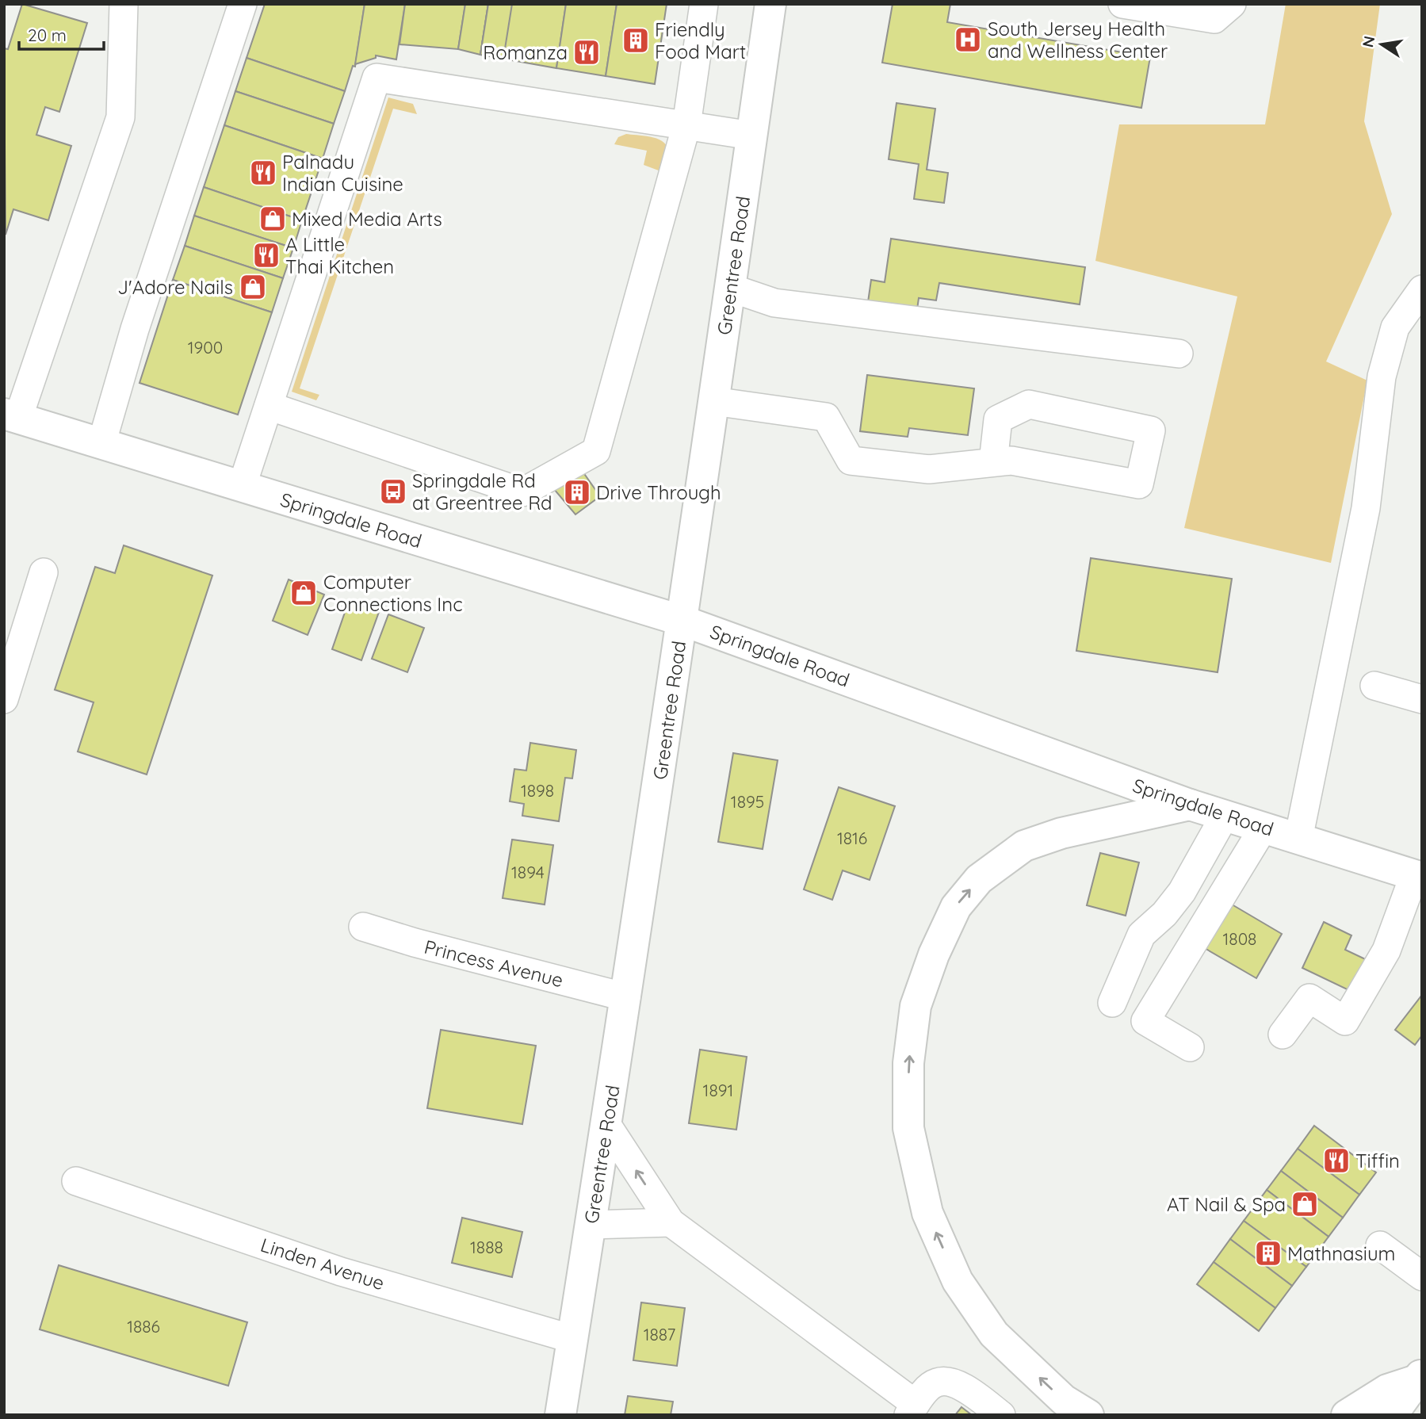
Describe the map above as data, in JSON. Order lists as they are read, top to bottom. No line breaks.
{"streets":{"main road":["Greentree Road","Springdale Road"],"street":["Princess Avenue","Linden Avenue"]},"crossings":[["Greentree Road","Springdale Road"],["Greentree Road","Princess Avenue"],["Greentree Road","Linden Avenue"]],"places":{"hospital":["South Jersey Health and Wellness Center"],"building":["Friendly Food Mart","Drive Through","Mathnasium"],"restaurant":["Romanza","Palnadu Indian Cuisine","A Little Thai Kitchen","Tiffin"],"shop":["Mixed Media Arts","J'Adore Nails","Computer Connections Inc","AT Nail & Spa"],"bus stop":["Springdale Rd at Greentree Rd"]},"house_numbers":["1900","1898","1895","1816","1894","1808","1891","1888","1886","1887"],"scale_bar":"20 m","north":"left"}
